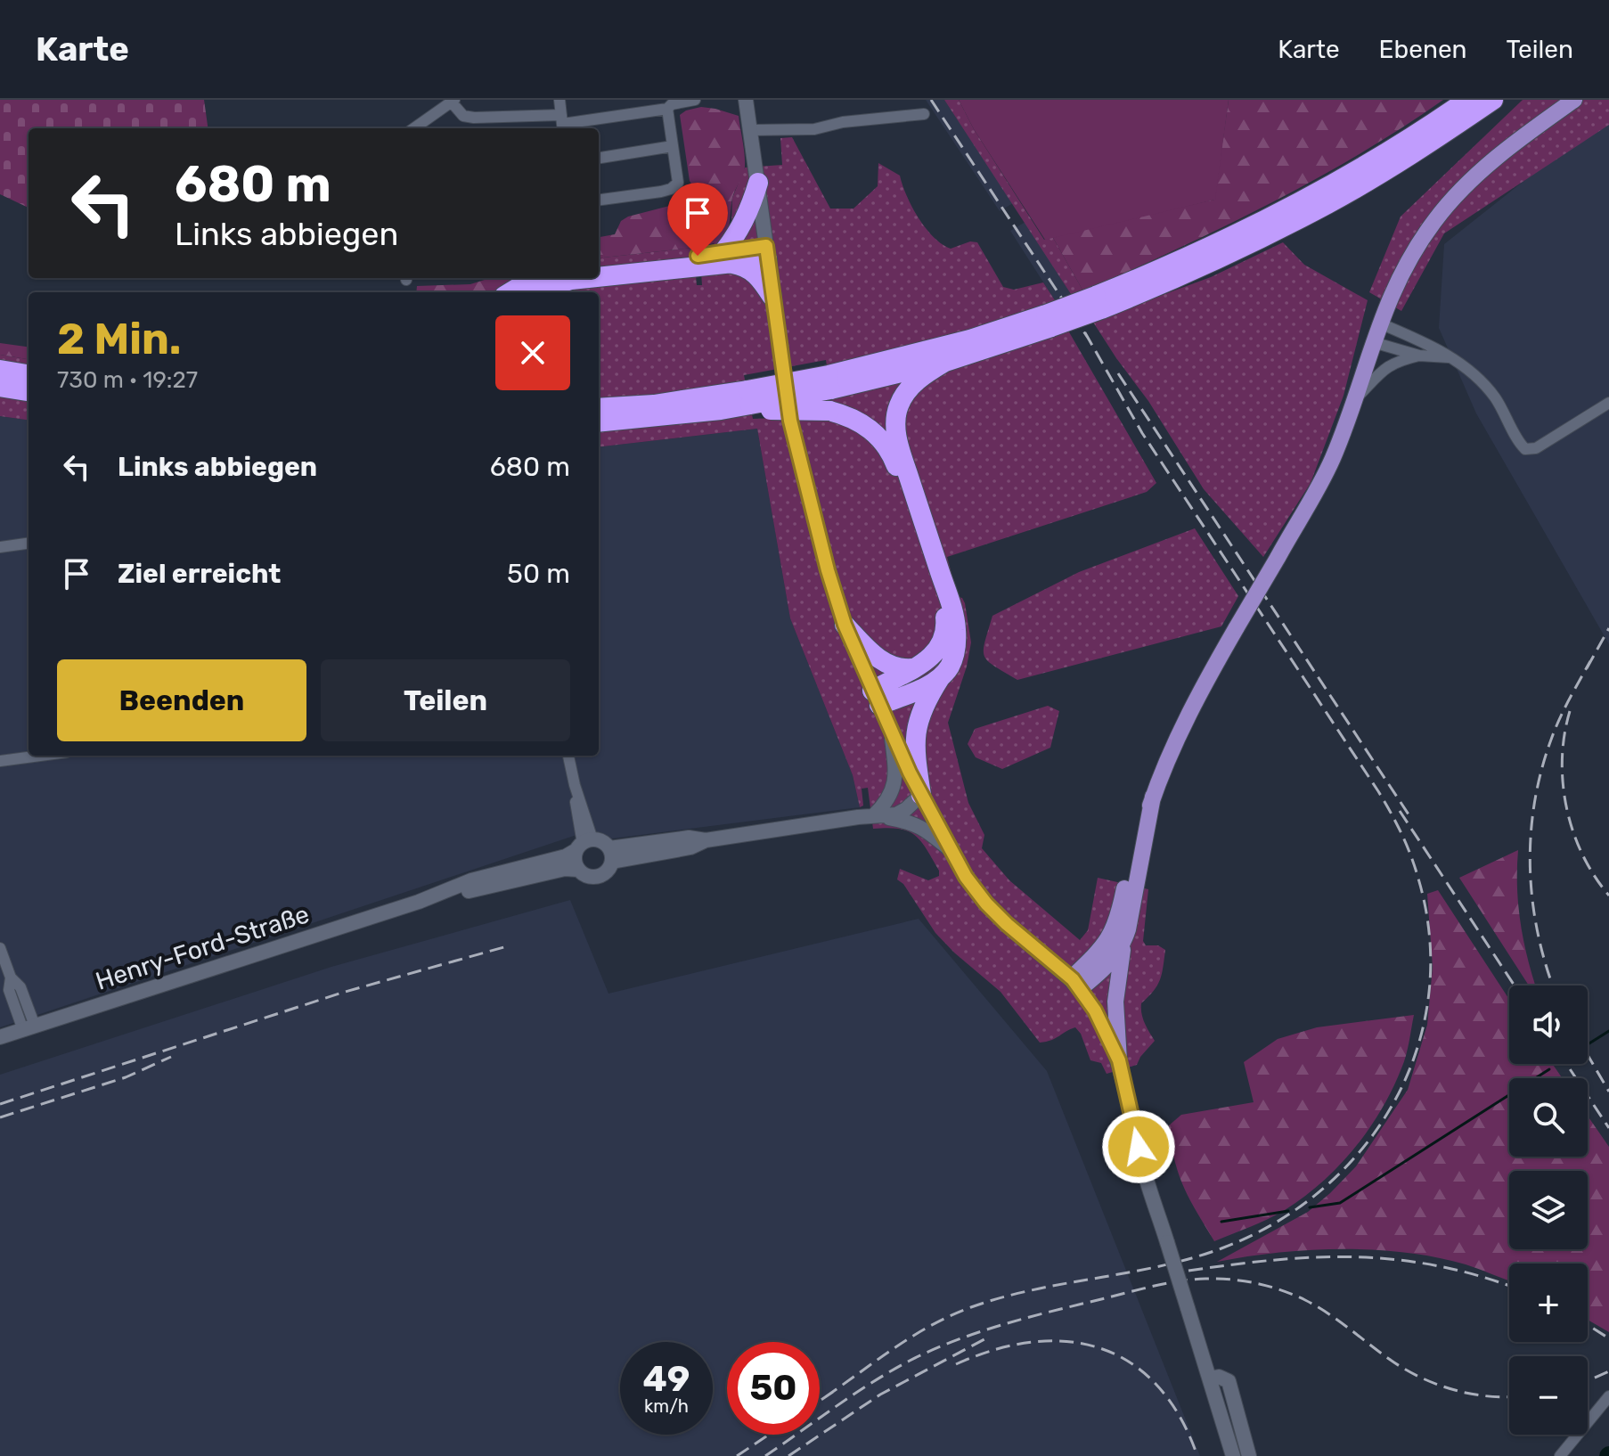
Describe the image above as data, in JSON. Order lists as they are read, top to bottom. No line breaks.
{"streets":{"street":["Henry-Ford-Straße"]},"page":{"header":"Karte","nav":["Karte","Ebenen","Teilen"],"turn":["680 m","Links abbiegen"],"heading":["2 Min.","730 m · 19:27"],"list":[{"name":"Links abbiegen","value":"680 m"},{"name":"Ziel erreicht","value":"50 m"}],"buttons":["Beenden","Teilen"],"map_buttons":["+","−"],"speed":"49 km/h","limit":"50"}}
